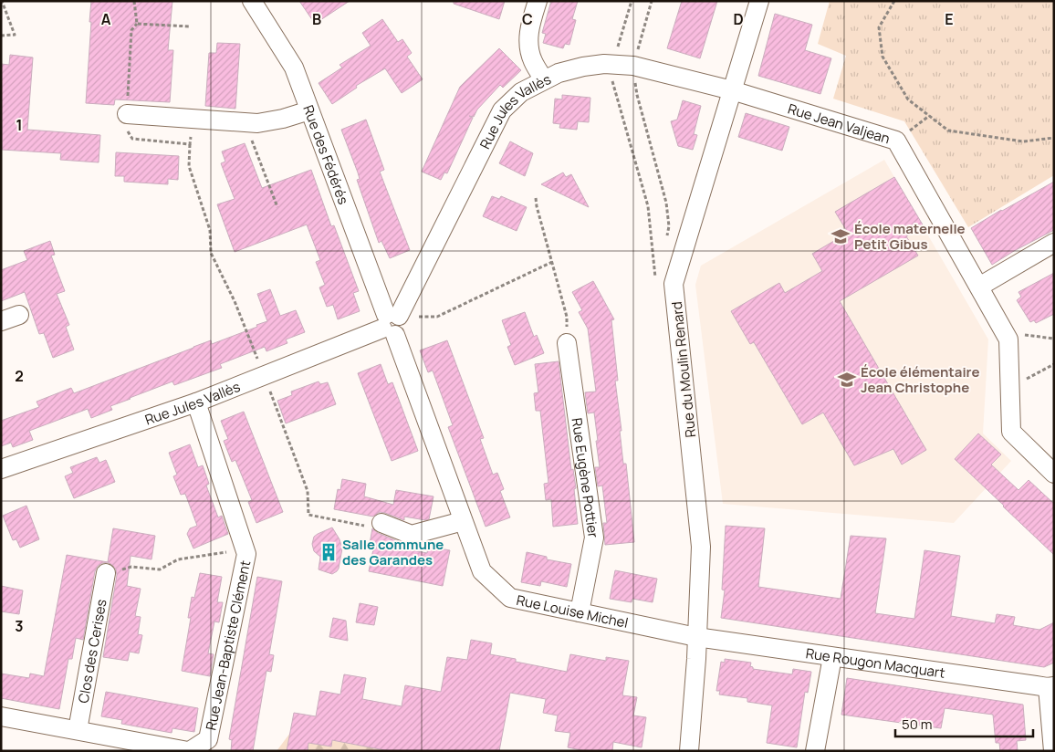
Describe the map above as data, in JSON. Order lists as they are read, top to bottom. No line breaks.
{"streets":{"street":["Rue Jules Vallès","Rue Jean Valjean","Rue des Fédérés","Rue du Moulin Renard","Rue Eugène Pottier","Rue Louise Michel","Rue Jean-Baptiste Clément","Clos des Cerises","Rue Rougon Macquart"]},"crossings":[["Rue Jules Vallès","Rue Jean Valjean"],["Rue Jules Vallès","Rue des Fédérés"],["Rue Jules Vallès","Rue du Moulin Renard"],["Rue Jules Vallès","Rue Louise Michel"],["Rue Jules Vallès","Rue Jean-Baptiste Clément"],["Rue Jean Valjean","Rue du Moulin Renard"],["Rue des Fédérés","Rue Louise Michel"],["Rue du Moulin Renard","Rue Louise Michel"],["Rue du Moulin Renard","Rue Rougon Macquart"],["Rue Eugène Pottier","Rue Louise Michel"],["Rue Louise Michel","Rue Rougon Macquart"],["Rue Jean-Baptiste Clément","Clos des Cerises"]],"places":{"school or university":["École maternelle Petit Gibus","École élémentaire Jean Christophe"],"building":["Salle commune des Garandes"]},"scale_bar":"50 m","grid":{"columns":["A","B","C","D","E"],"rows":["1","2","3"]}}
